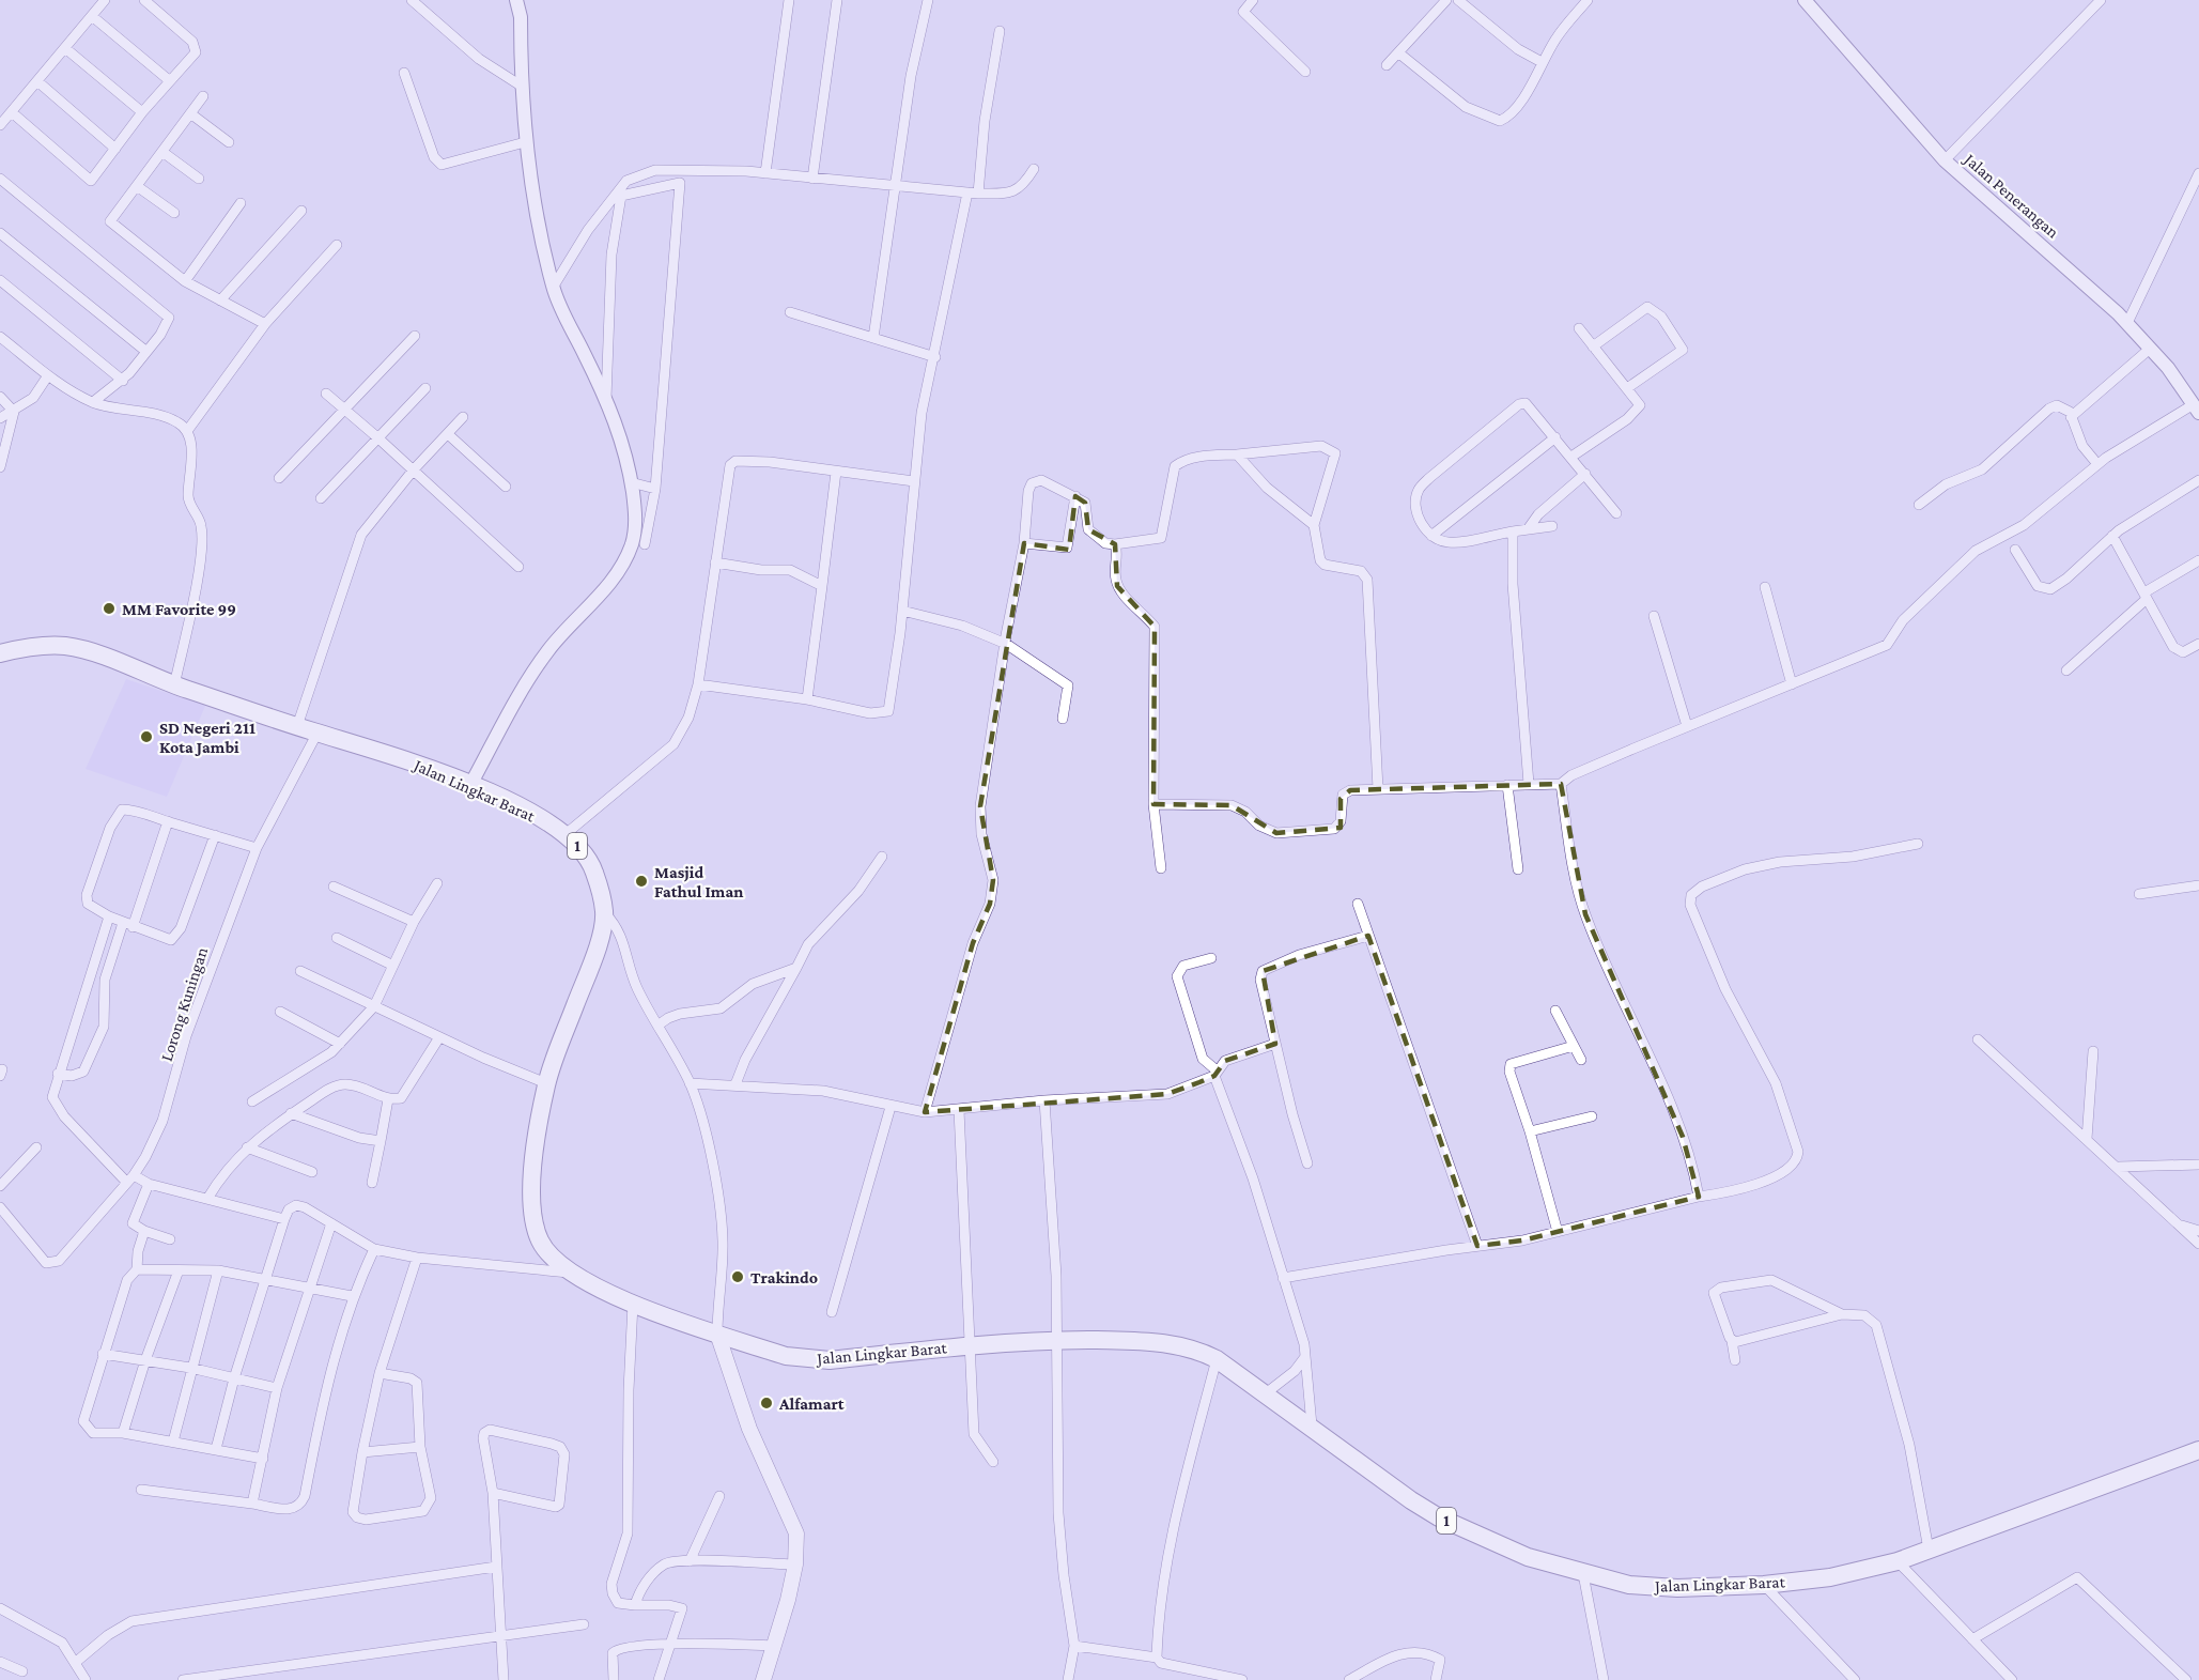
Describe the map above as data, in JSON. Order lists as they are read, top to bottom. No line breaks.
{"streets":{"highway":["Jalan Lingkar Barat","1"],"street":["Jalan Penerangan","Lorong Kuningan"]},"crossings":[["Jalan Lingkar Barat","Lorong Kuningan"]],"places":["MM Favorite 99","SD Negeri 211 Kota Jambi","Masjid Fathul Iman","Trakindo","Alfamart"]}
